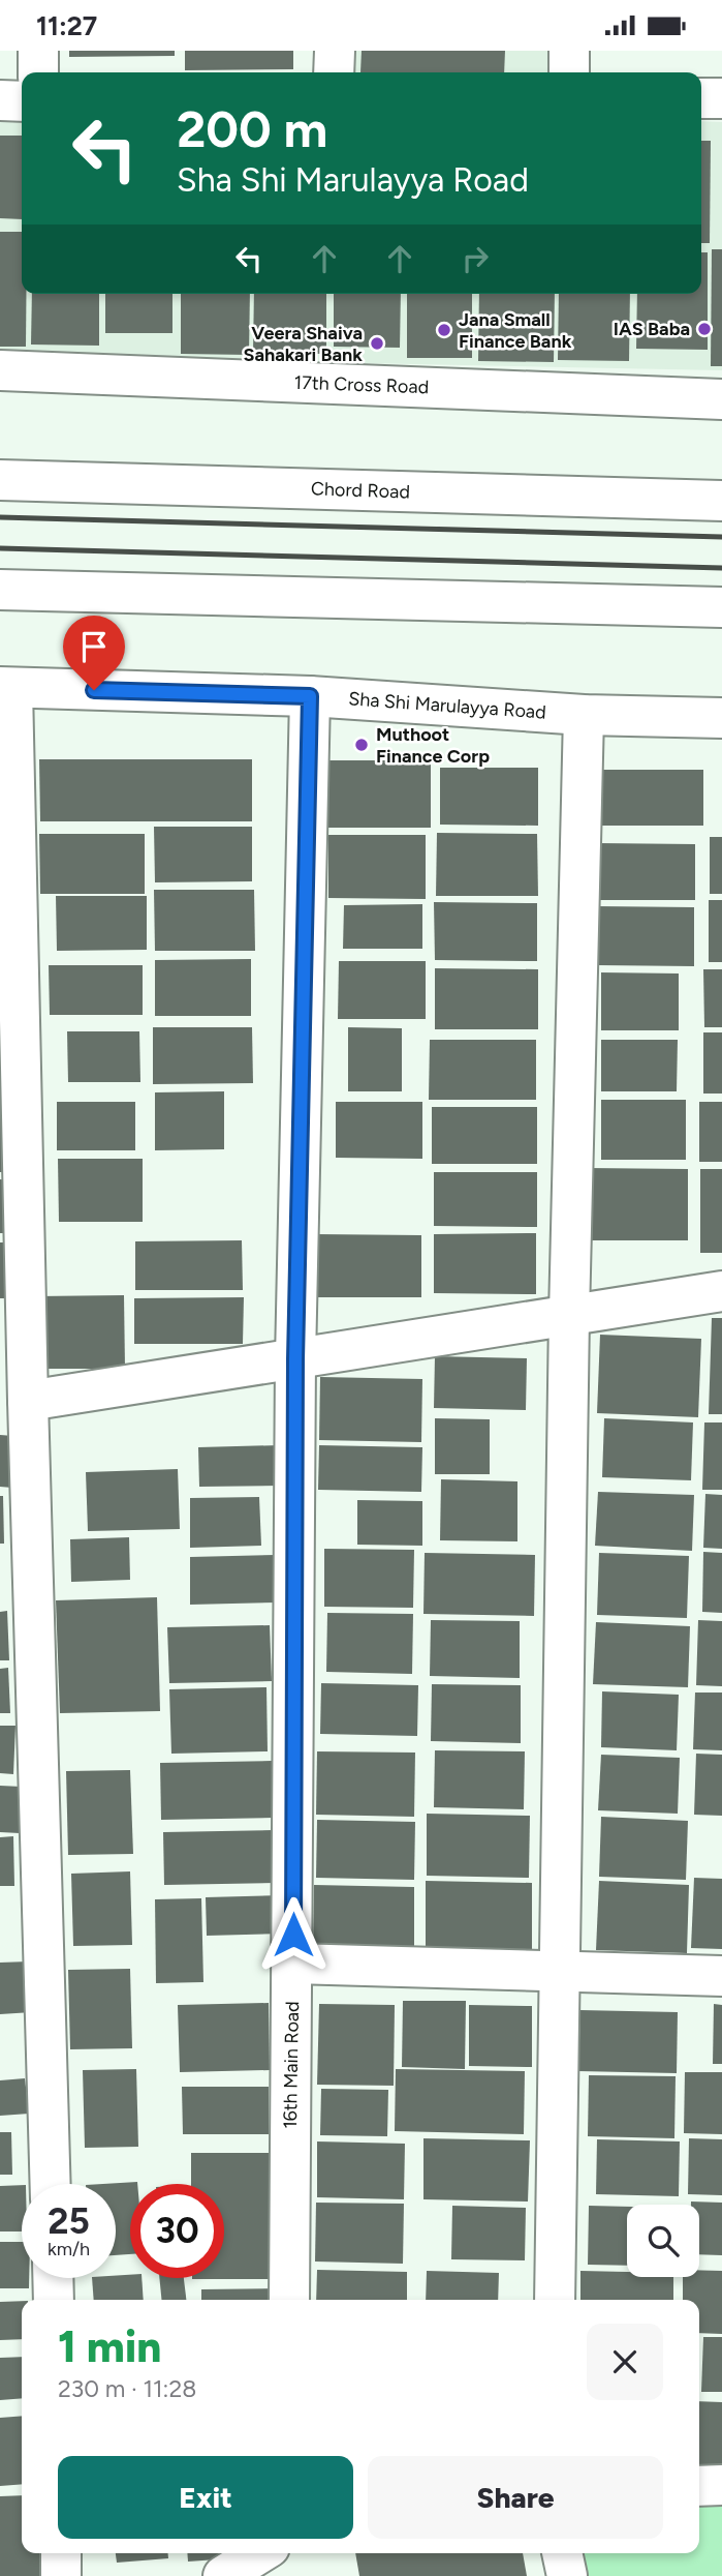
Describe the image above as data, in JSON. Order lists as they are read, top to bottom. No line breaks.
{"streets":{"street":["17th Cross Road","Chord Road","Sha Shi Marulayya Road","16th Main Road"]},"crossings":[["Sha Shi Marulayya Road","16th Main Road"]],"places":["IAS Baba","Jana Small Finance Bank","Veera Shaiva Sahakari Bank","Muthoot Finance Corp"],"page":{"status":"11:27","turn":["200 m","Sha Shi Marulayya Road"],"speed":"25 km/h","limit":"30","heading":["1 min","230 m · 11:28"],"buttons":["Exit","Share"]}}
